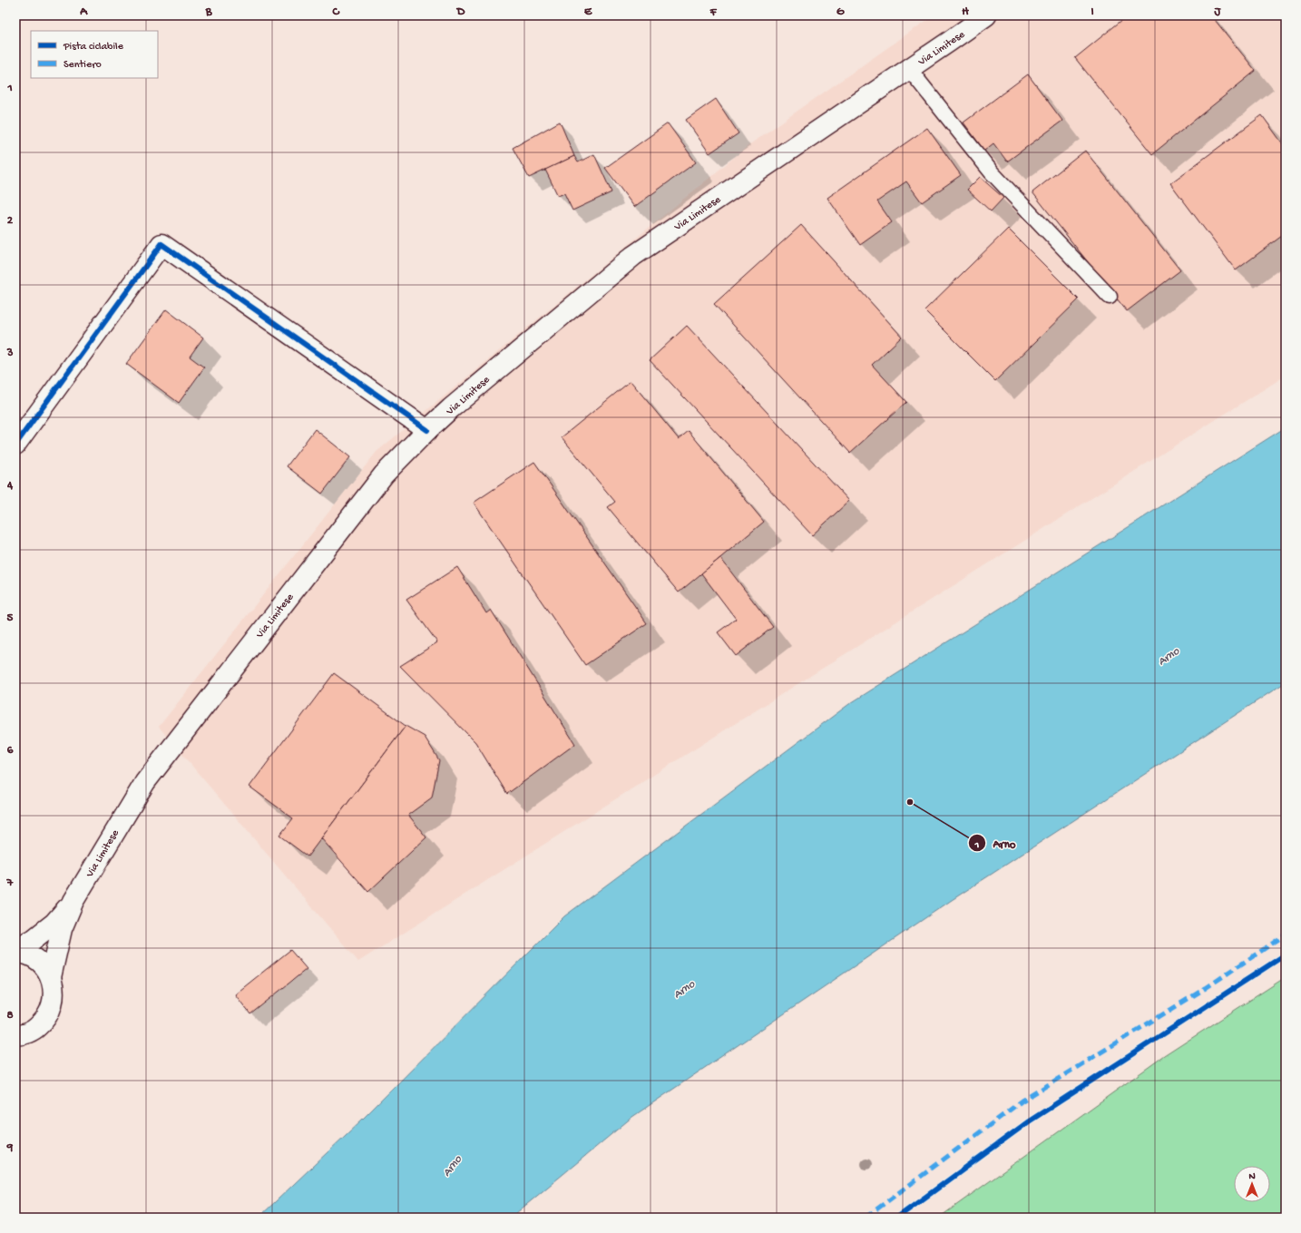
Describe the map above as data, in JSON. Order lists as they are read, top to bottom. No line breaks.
{"streets":{"main road":["Via Limitese"]},"water":["Arno"],"places":["Arno"],"legend":["Pista ciclabile","Sentiero"],"north":"top","grid":{"columns":["A","B","C","D","E","F","G","H","I","J"],"rows":["1","2","3","4","5","6","7","8","9"]}}
